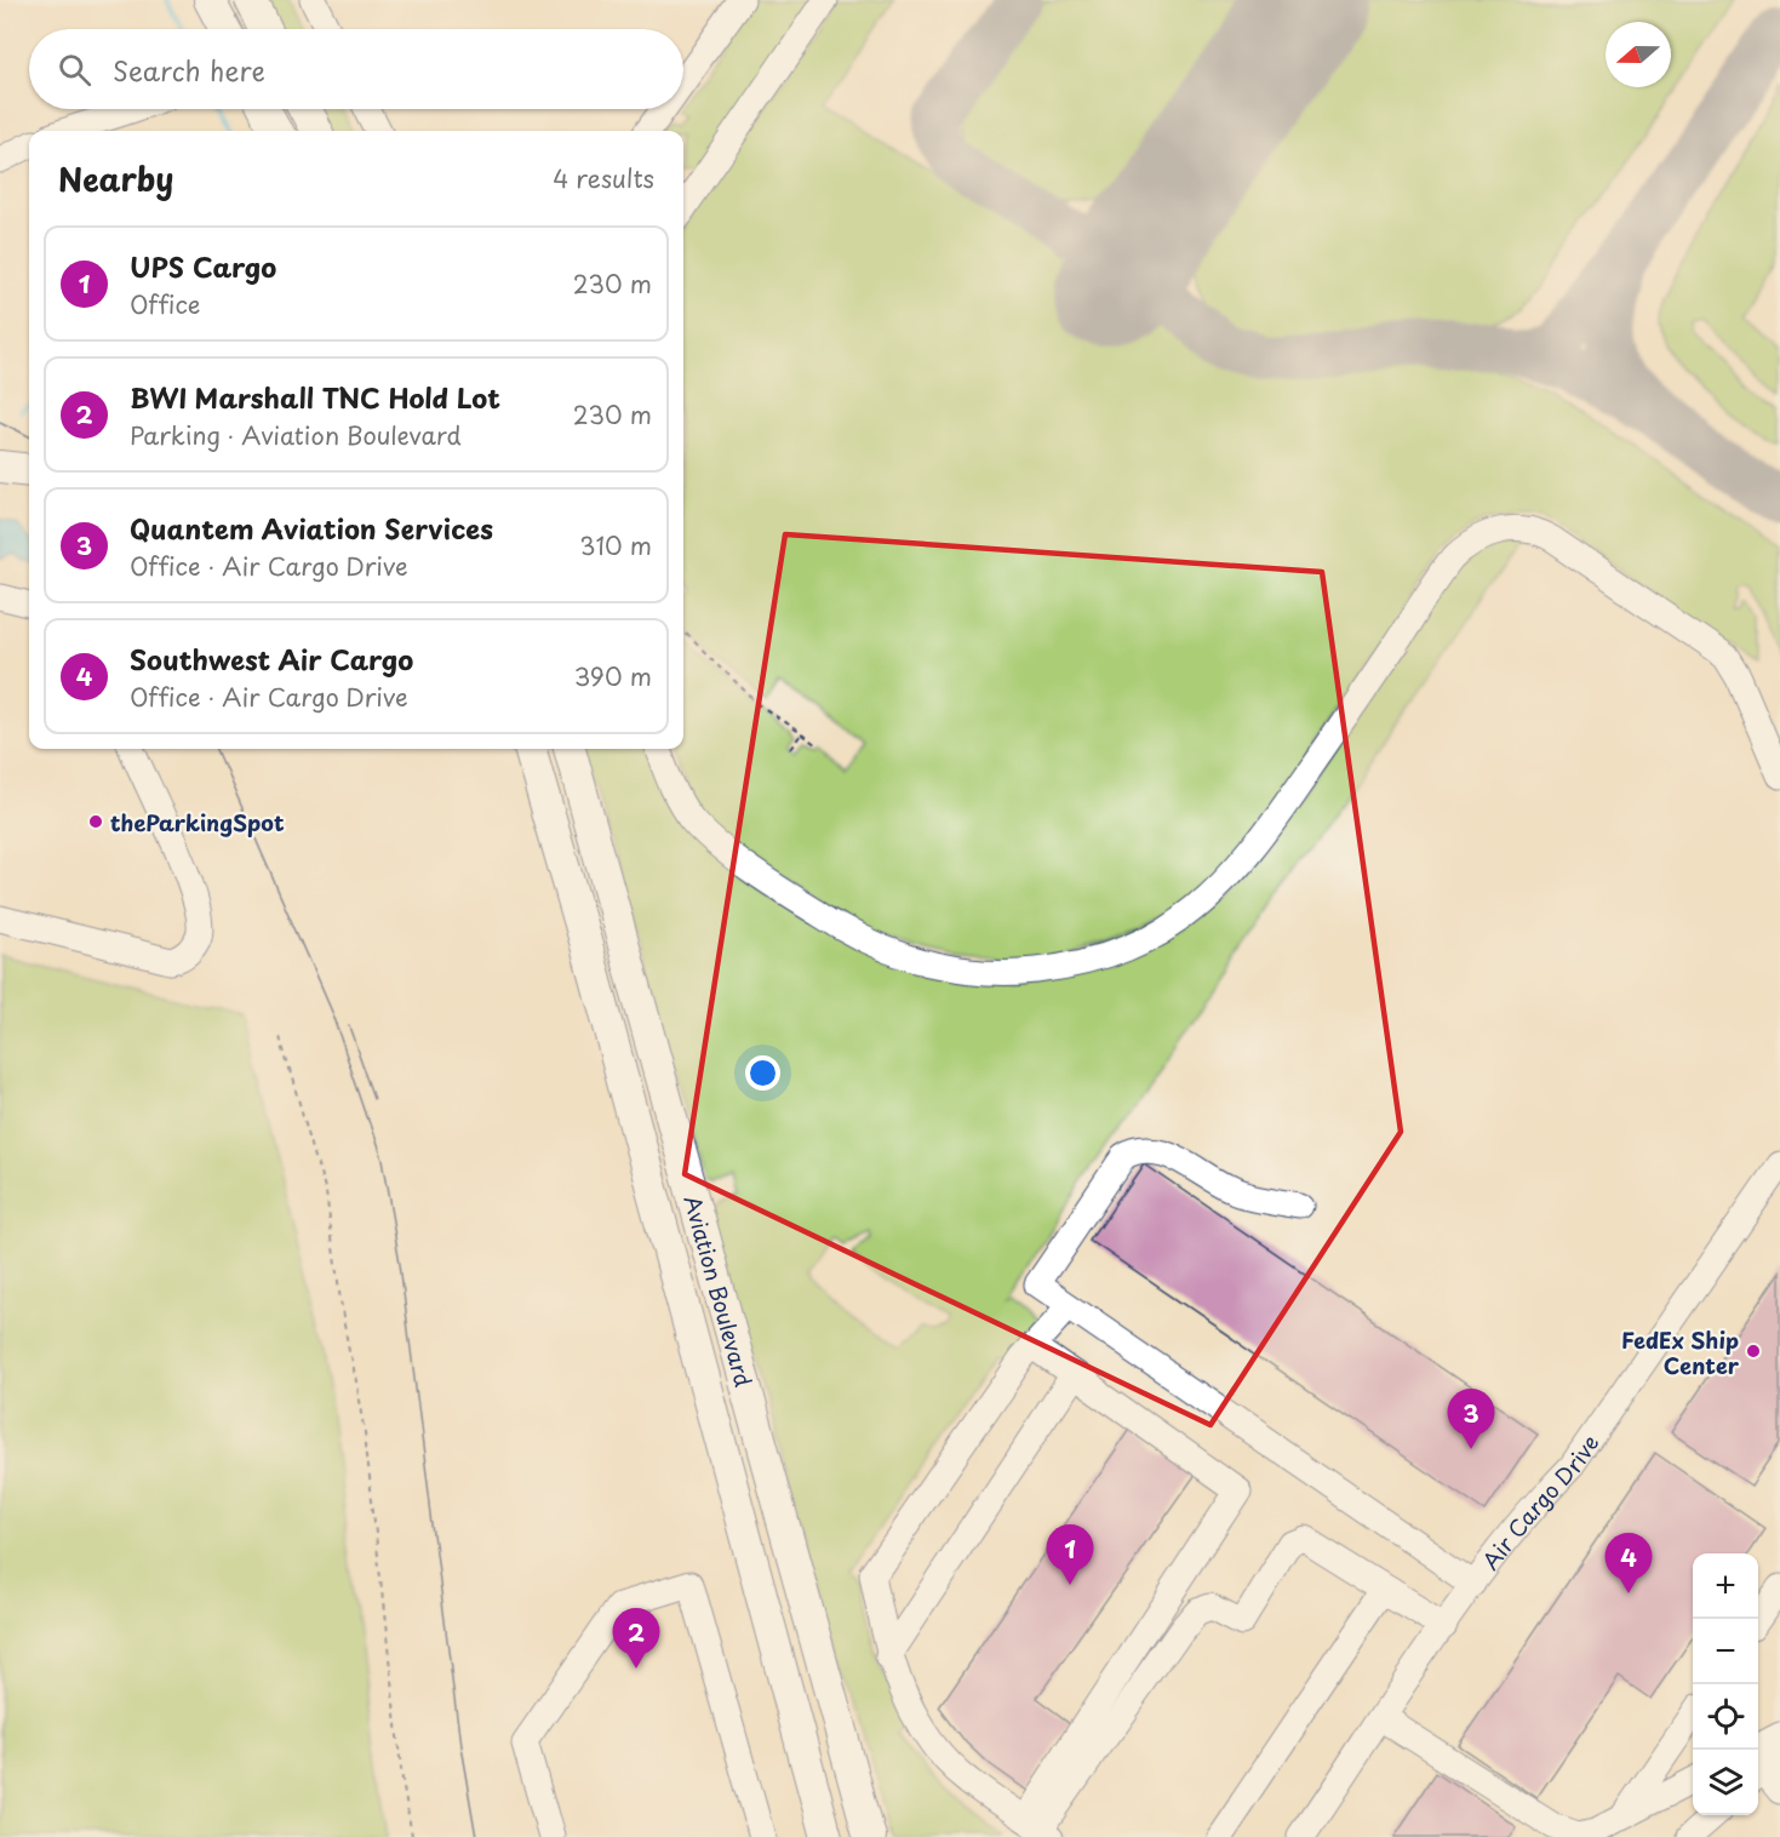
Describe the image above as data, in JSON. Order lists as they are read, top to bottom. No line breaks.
{"streets":{"main road":["Aviation Boulevard"],"street":["Air Cargo Drive"]},"places":["theParkingSpot","FedEx Ship Center"],"north":"left","page":{"search":"Search here","heading":["Nearby","4 results"],"list":[{"mark":"1","name":"UPS Cargo","note":"Office","value":"230 m"},{"mark":"2","name":"BWI Marshall TNC Hold Lot","note":"Parking · Aviation Boulevard","value":"230 m"},{"mark":"3","name":"Quantem Aviation Services","note":"Office · Air Cargo Drive","value":"310 m"},{"mark":"4","name":"Southwest Air Cargo","note":"Office · Air Cargo Drive","value":"390 m"}],"pins":["3","1","4","2"],"map_buttons":["+","−"]}}
